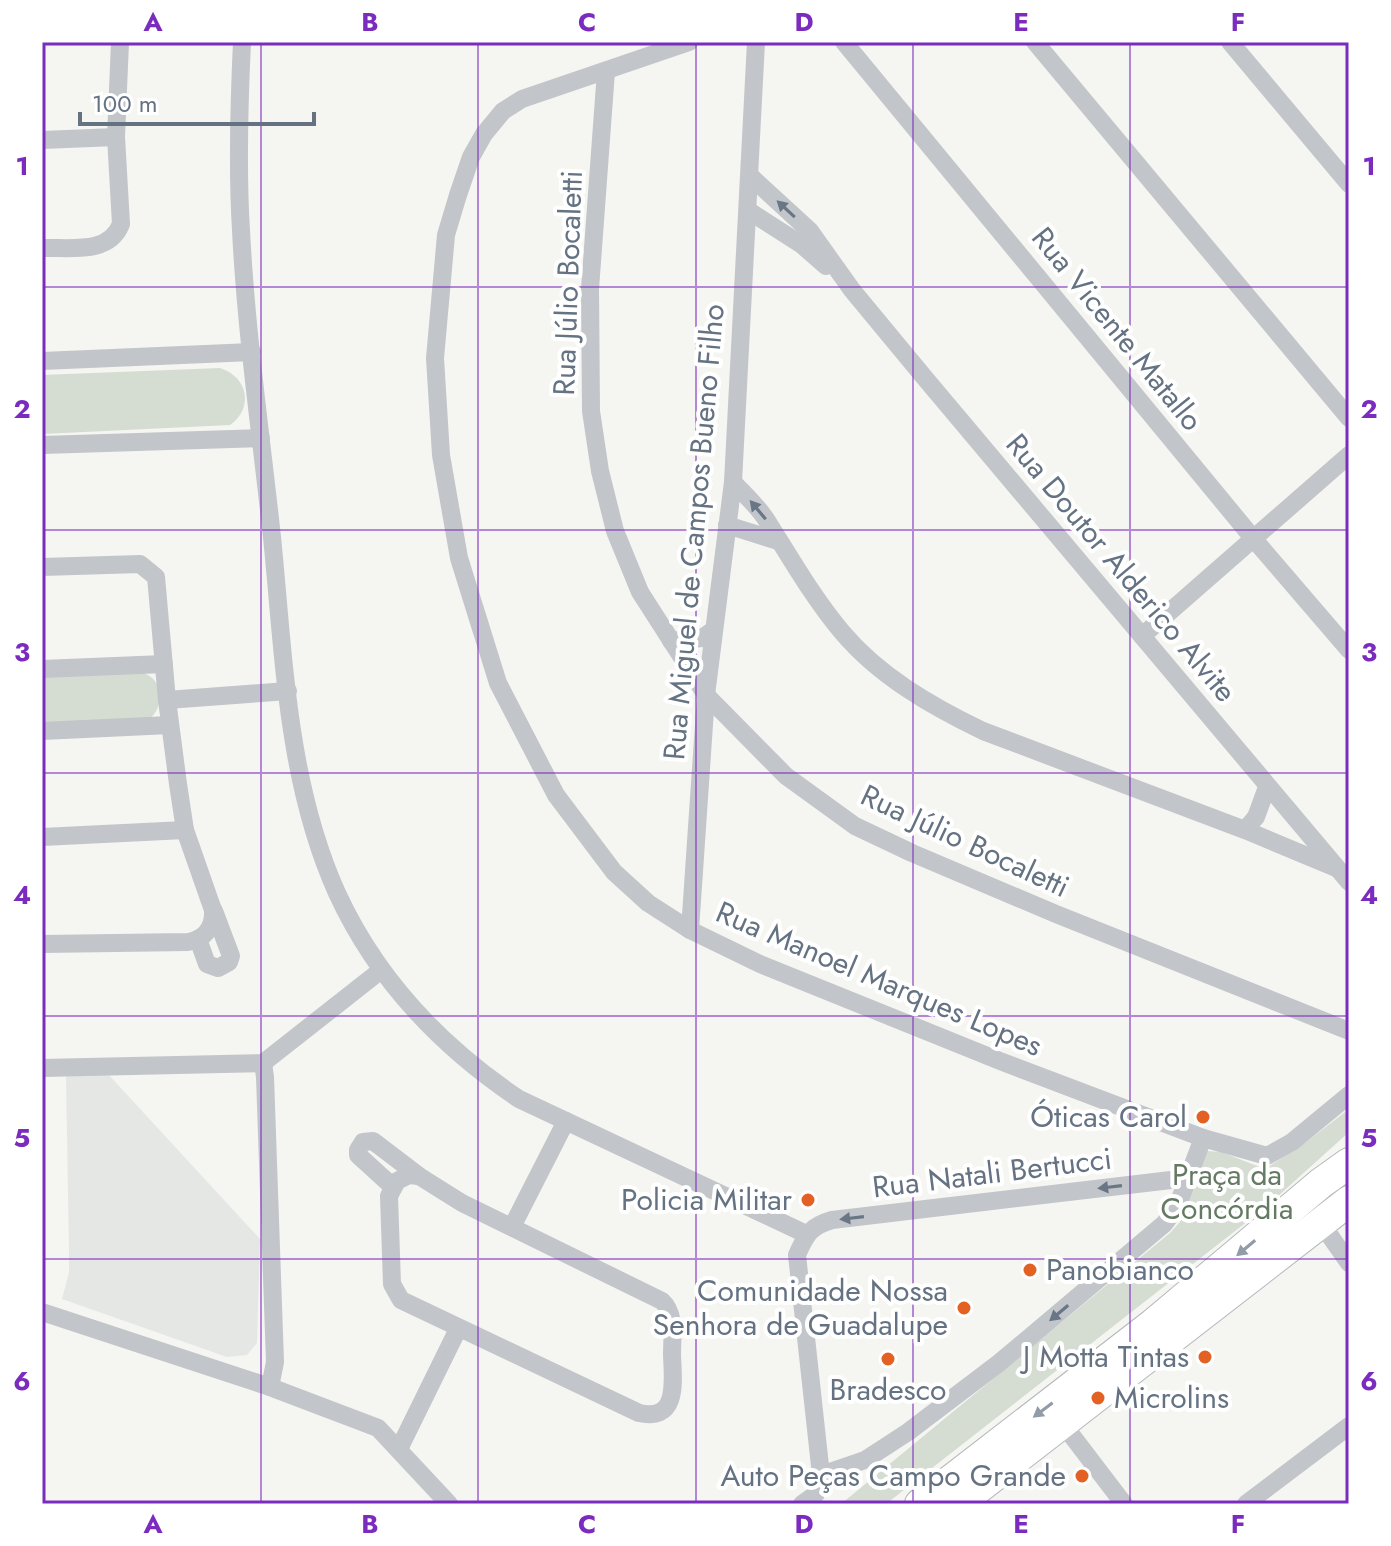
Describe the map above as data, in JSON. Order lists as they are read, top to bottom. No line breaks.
{"streets":{"street":["Rua Júlio Bocaletti","Rua Vicente Matallo","Rua Miguel de Campos Bueno Filho","Rua Doutor Alderico Alvite","Rua Manoel Marques Lopes","Rua Natali Bertucci"]},"crossings":[["Rua Júlio Bocaletti","Rua Miguel de Campos Bueno Filho"],["Rua Júlio Bocaletti","Rua Manoel Marques Lopes"],["Rua Miguel de Campos Bueno Filho","Rua Doutor Alderico Alvite"],["Rua Miguel de Campos Bueno Filho","Rua Manoel Marques Lopes"]],"one_way":["Rua Natali Bertucci"],"parks":["Praça da Concórdia"],"places":["Óticas Carol","Policia Militar","Panobianco","Comunidade Nossa Senhora de Guadalupe","J Motta Tintas","Bradesco","Microlins","Auto Peças Campo Grande"],"scale_bar":"100 m","grid":{"columns":["A","B","C","D","E","F"],"rows":["1","2","3","4","5","6"]}}
